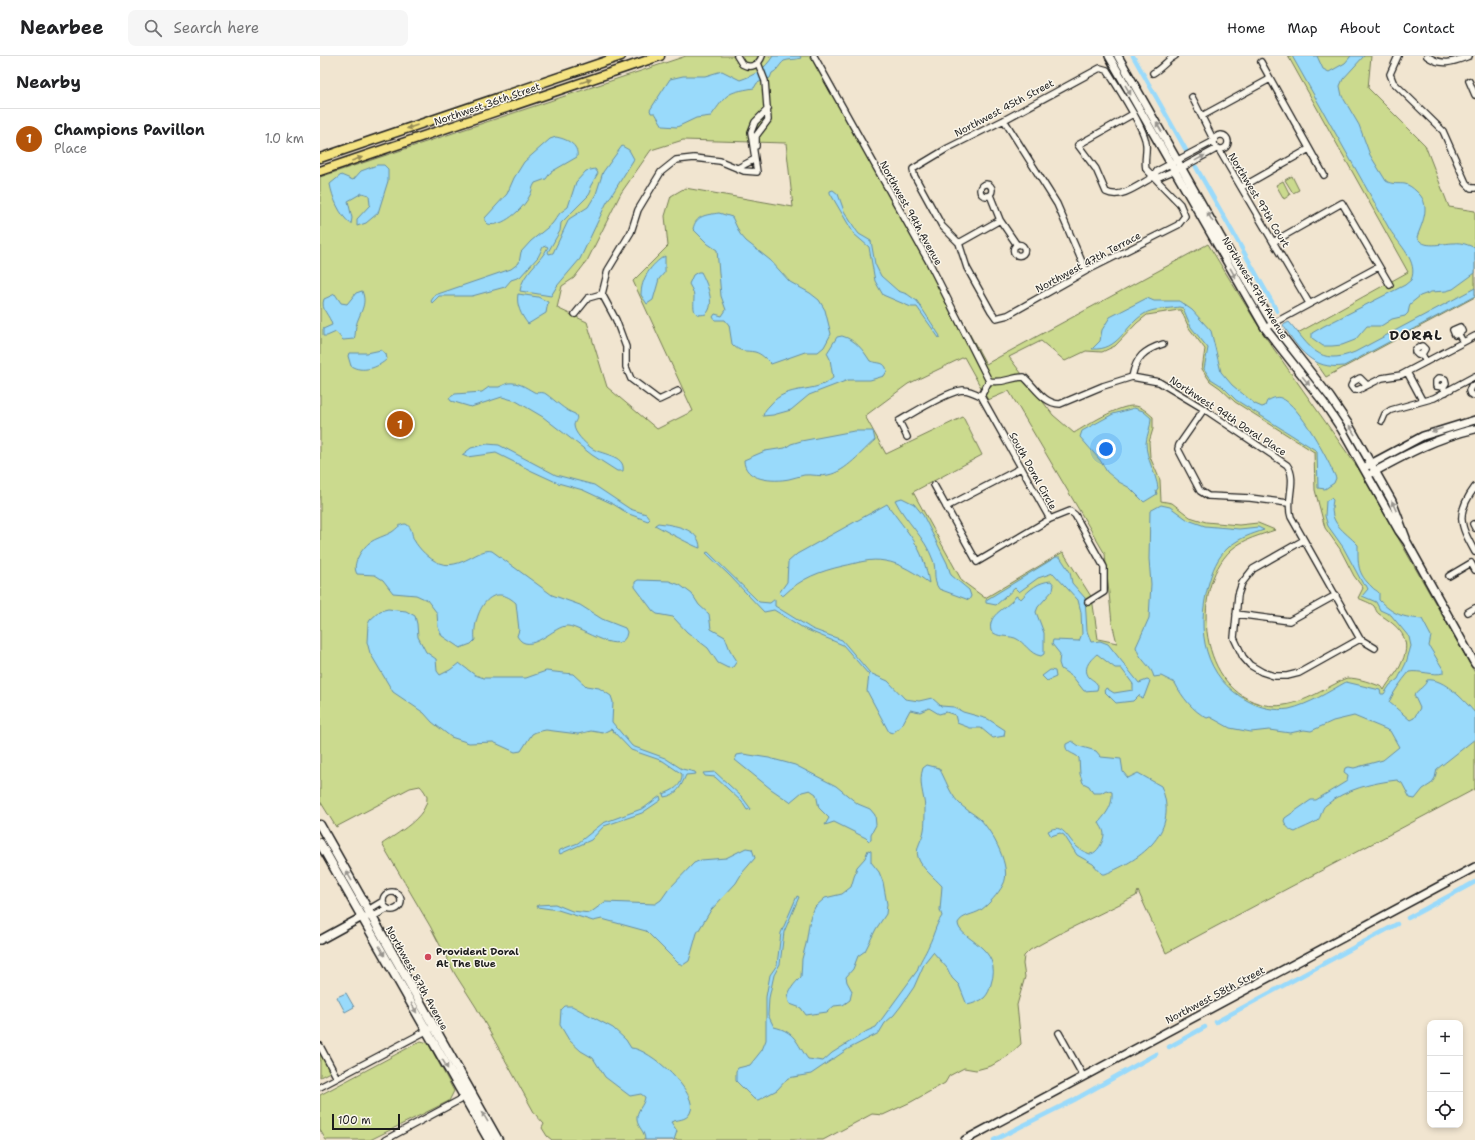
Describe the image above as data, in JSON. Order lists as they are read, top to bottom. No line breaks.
{"streets":{"main road":["Northwest 36th Street","Northwest 87th Avenue"],"street":["Northwest 45th Street","Northwest 97th Court","Northwest 94th Avenue","Northwest 47th Terrace","Northwest 97th Avenue","Northwest 94th Doral Place","South Doral Circle","Northwest 58th Street"]},"crossings":[["Northwest 45th Street","Northwest 47th Terrace"],["Northwest 94th Avenue","Northwest 94th Doral Place"]],"districts":["DORAL"],"places":["Provident Doral At The Blue"],"scale_bar":"100 m","page":{"header":"Nearbee","search":"Search here","nav":["Home","Map","About","Contact"],"heading":"Nearby","list":[{"mark":"1","name":"Champions Pavillon","note":"Place","value":"1.0 km"}],"pins":"1","map_buttons":["+","−"],"scale":"100 m"}}
